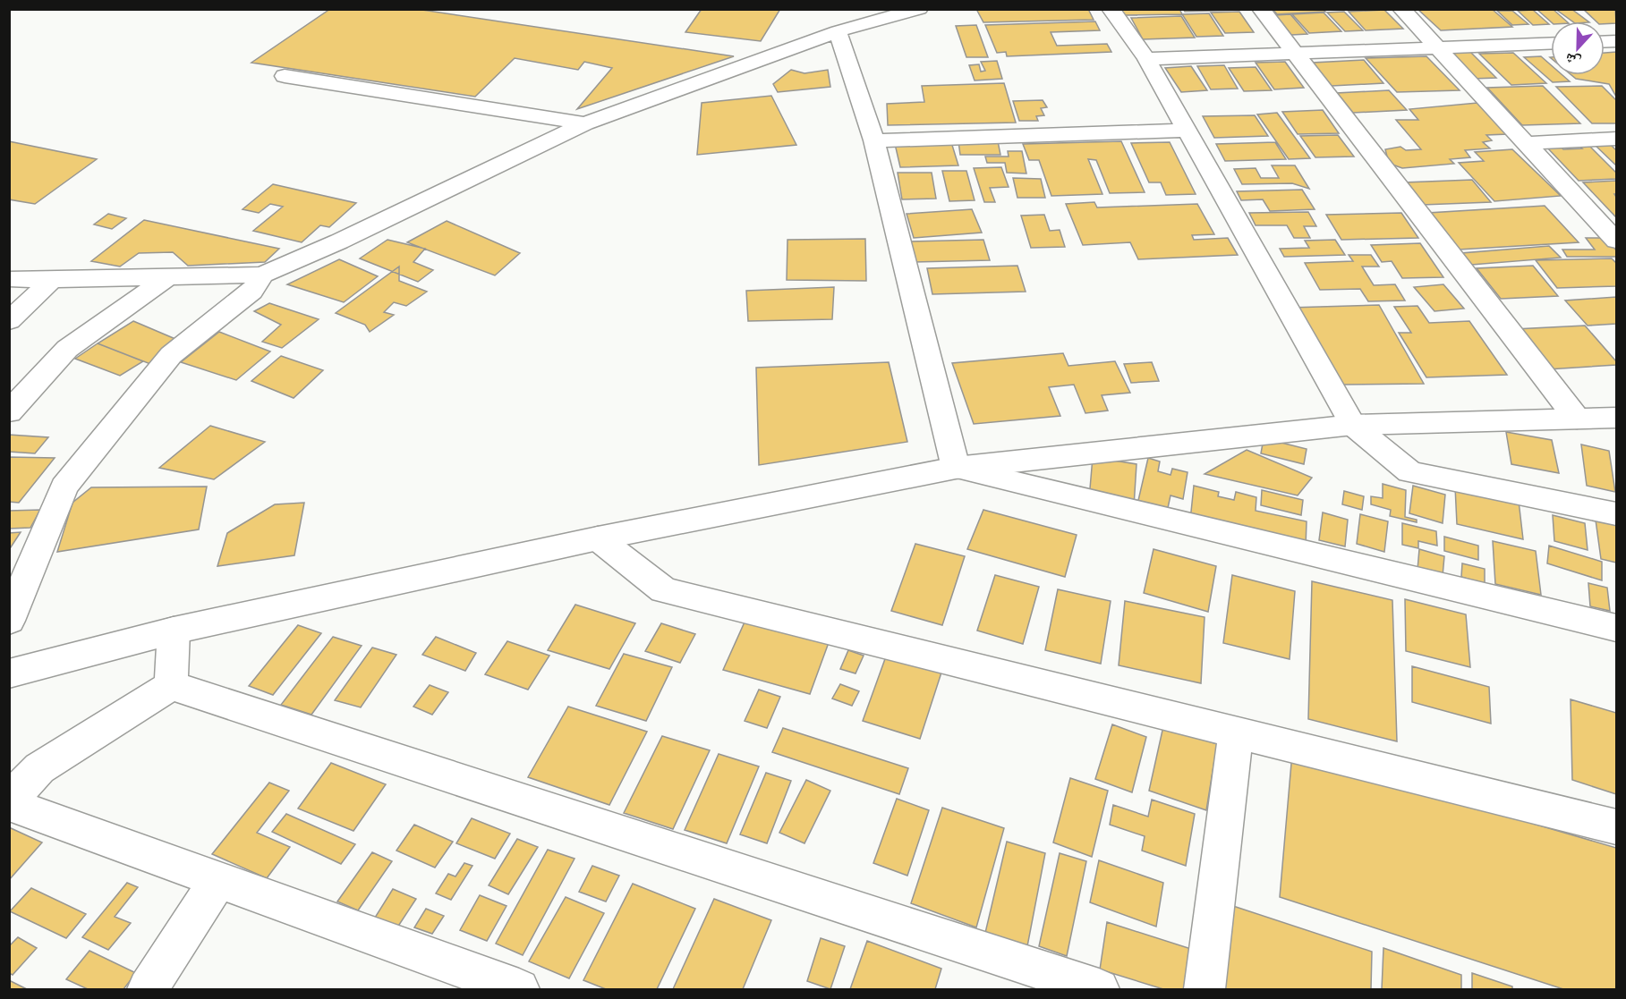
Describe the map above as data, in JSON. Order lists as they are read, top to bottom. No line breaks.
{"north":"bottom"}
